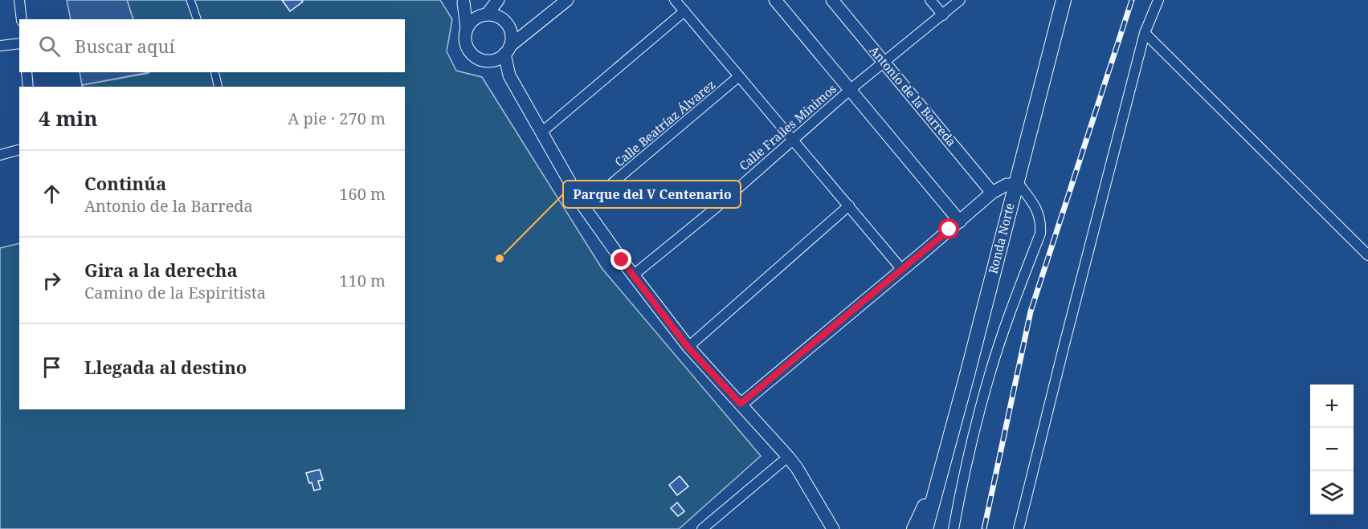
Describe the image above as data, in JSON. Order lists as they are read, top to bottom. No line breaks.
{"streets":{"main road":["Ronda Norte"],"street":["Antonio de la Barreda","Calle Beatríaz Álvarez","Calle Frailes Mínimos"]},"crossings":[["Antonio de la Barreda","Calle Frailes Mínimos"]],"places":["Parque del V Centenario"],"page":{"search":"Buscar aquí","heading":["4 min","A pie · 270 m"],"list":[["Continúa","Antonio de la Barreda","160 m"],["Gira a la derecha","Camino de la Espiritista","110 m"],"Llegada al destino"],"map_buttons":["+","−"]}}
